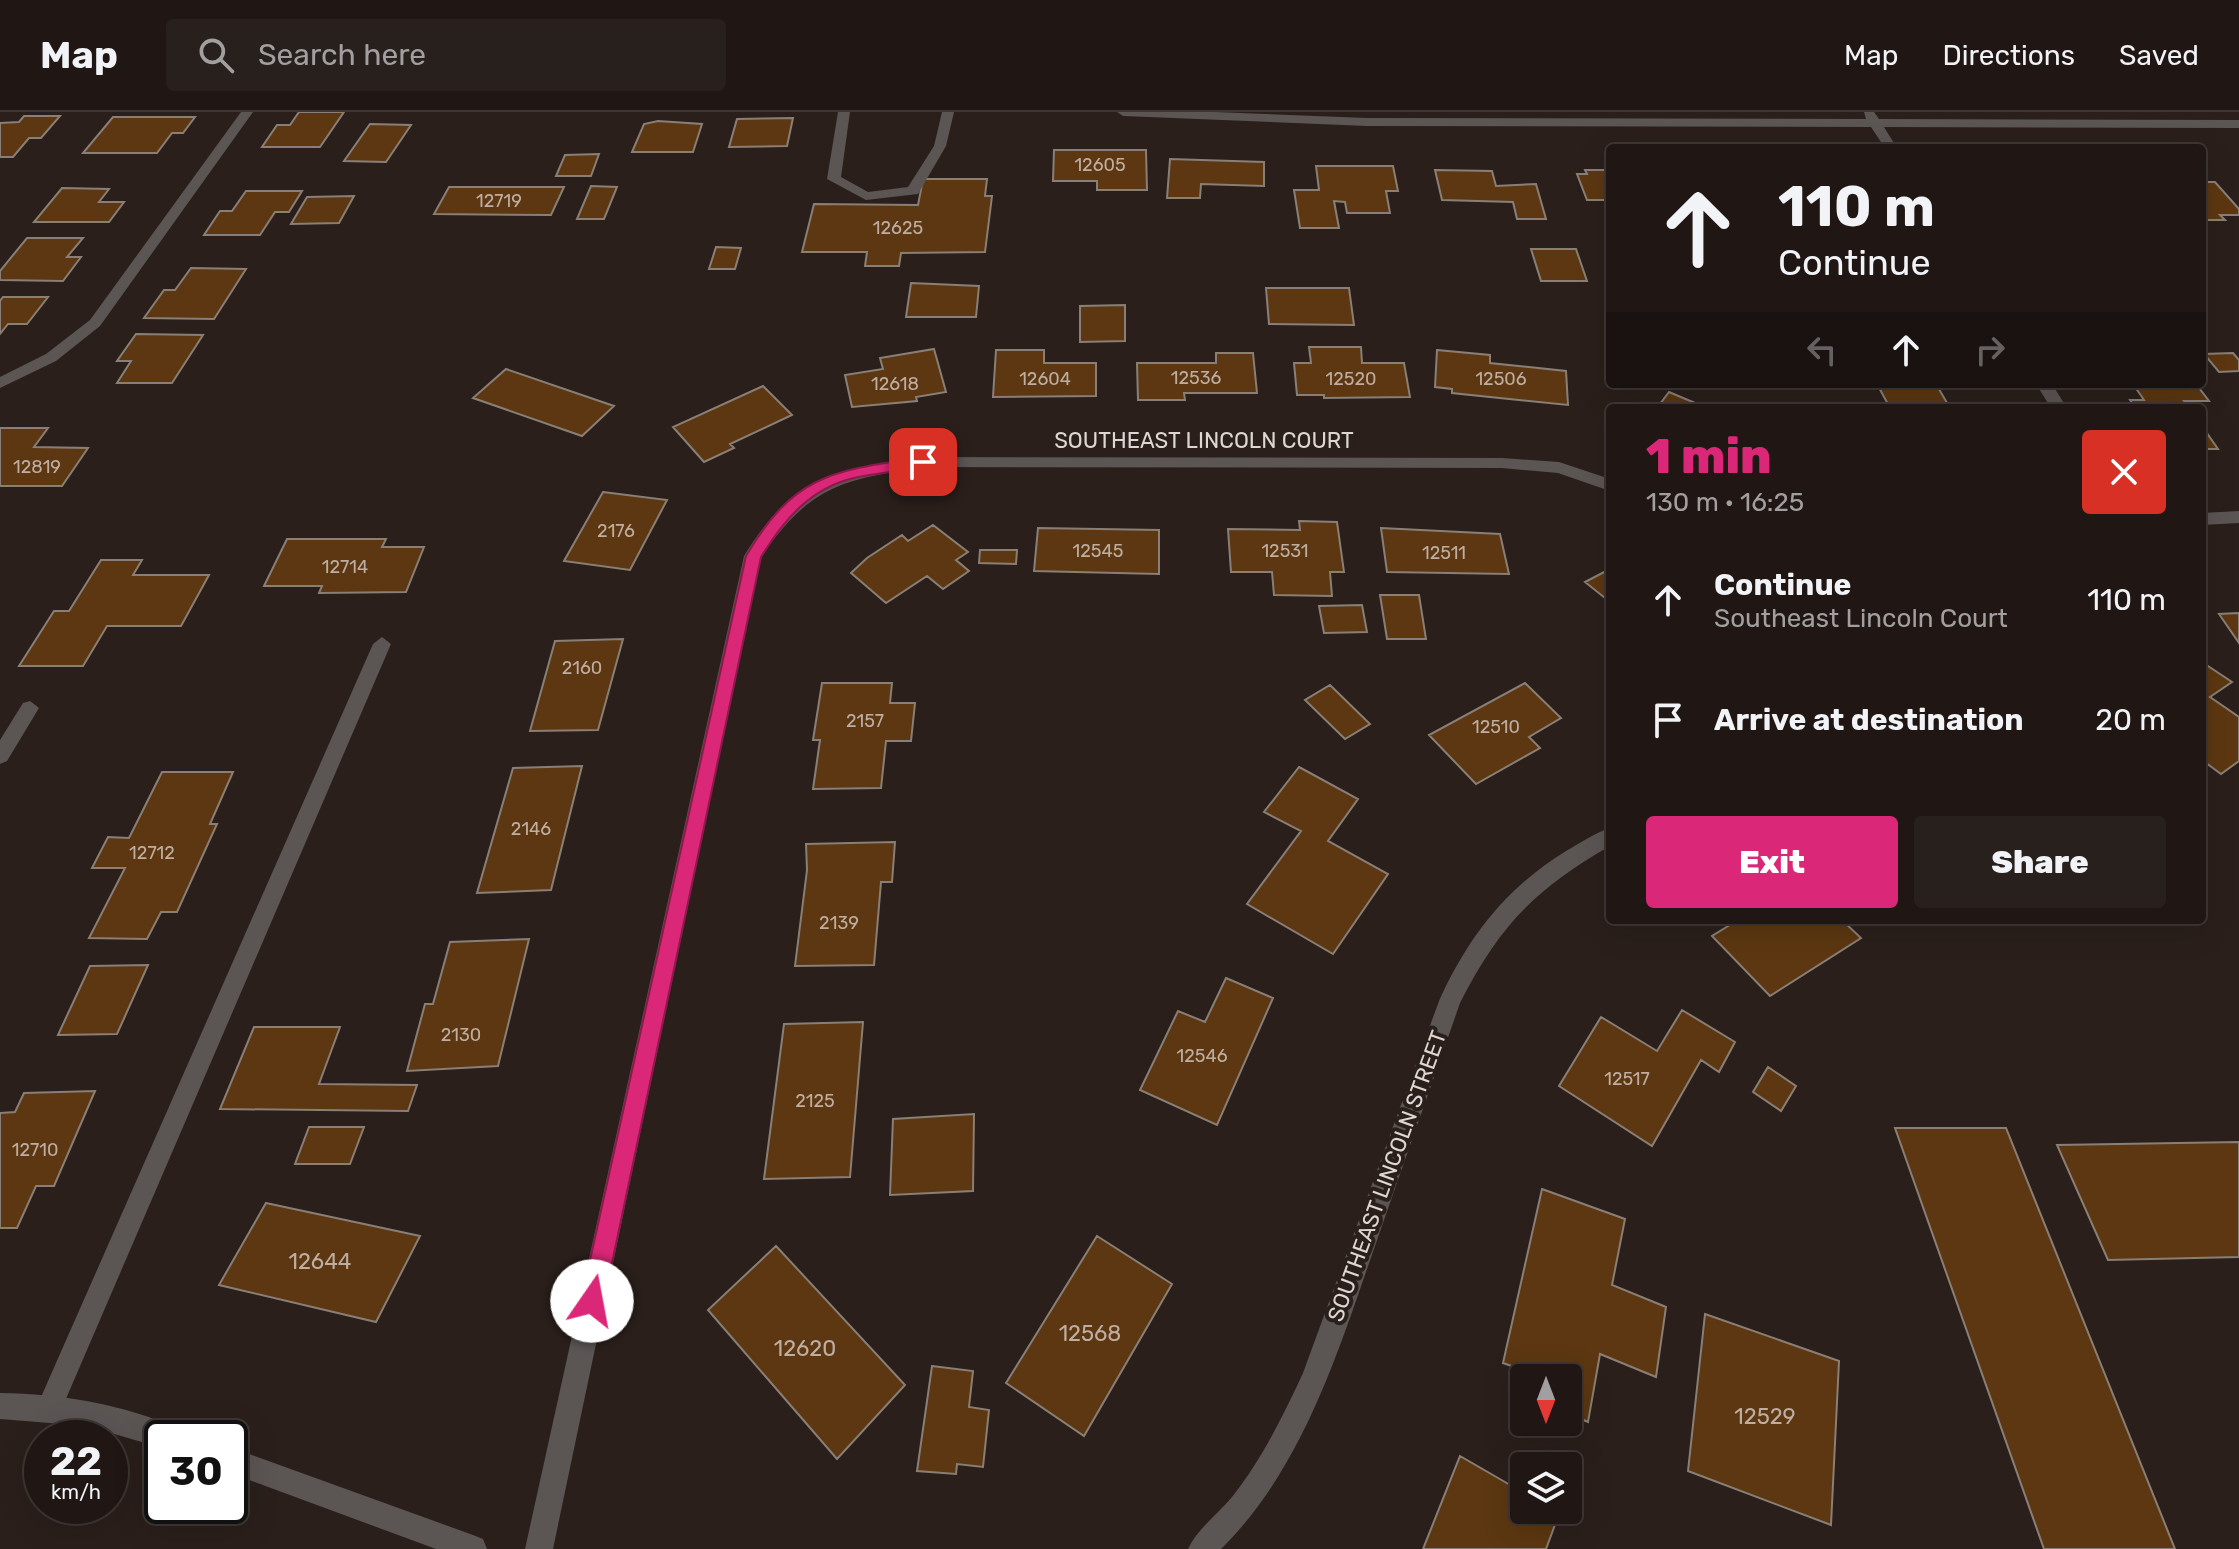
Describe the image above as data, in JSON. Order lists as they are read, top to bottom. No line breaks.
{"streets":{"street":["SOUTHEAST LINCOLN COURT","SOUTHEAST LINCOLN STREET"]},"house_numbers":["12605","12719","12625","12536","12604","12520","12506","12618","12819","2176","12545","12531","12511","12714","2160","2157","12510","2146","12712","2139","2130","12546","12517","2125","12710","12644","12568","12620","12529"],"north":"bottom","page":{"header":"Map","search":"Search here","nav":["Map","Directions","Saved"],"turn":["110 m","Continue"],"heading":["1 min","130 m · 16:25"],"list":[{"name":"Continue","note":"Southeast Lincoln Court","value":"110 m"},{"name":"Arrive at destination","value":"20 m"}],"buttons":["Exit","Share"],"speed":"22 km/h","limit":"30"}}
